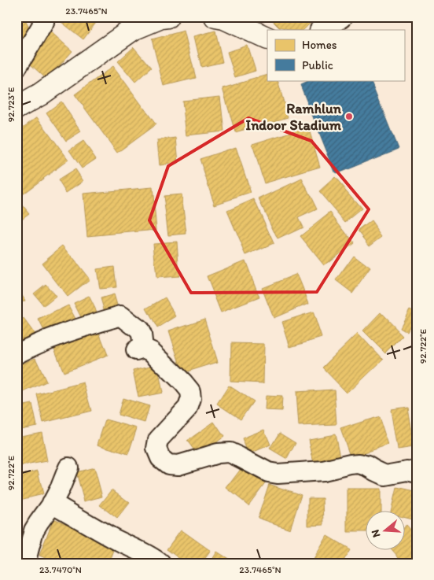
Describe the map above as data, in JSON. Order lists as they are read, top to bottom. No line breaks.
{"places":["Ramhlun Indoor Stadium"],"legend":["Homes","Public"],"north":"left","coordinates":["23.7465°N","92.723°E","92.722°E","23.7470°N"]}
